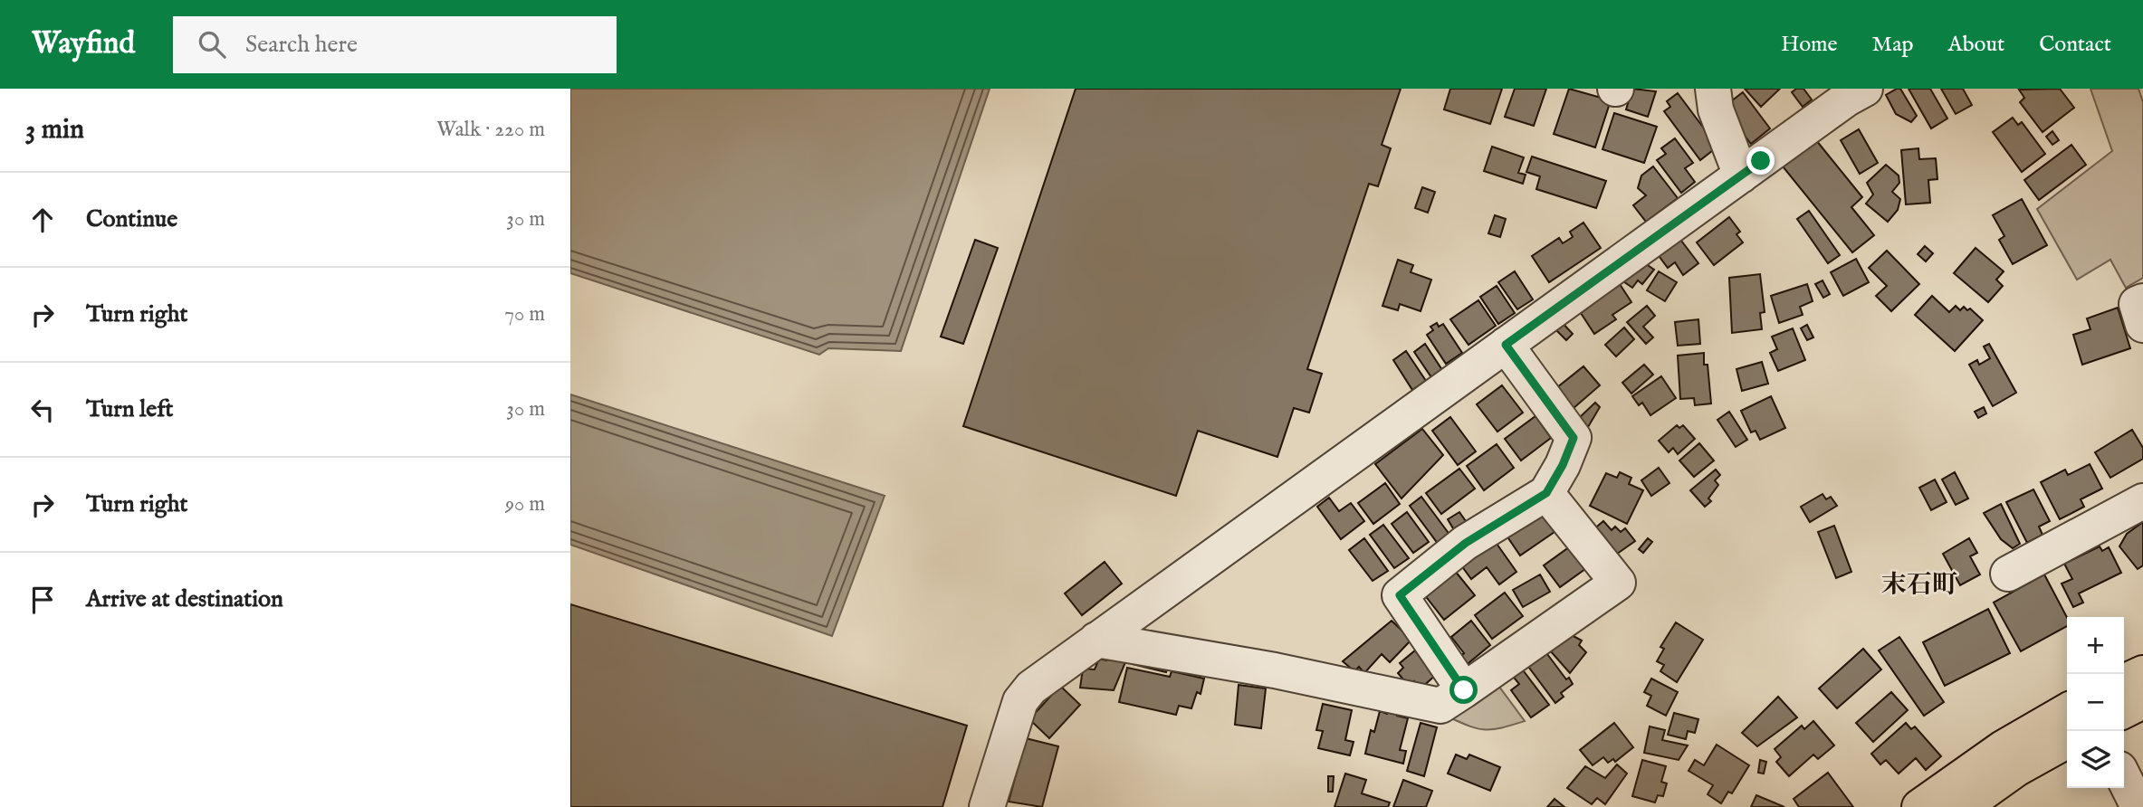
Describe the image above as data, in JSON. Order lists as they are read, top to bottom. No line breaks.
{"districts":["末石町"],"page":{"header":"Wayfind","search":"Search here","nav":["Home","Map","About","Contact"],"heading":["3 min","Walk · 220 m"],"list":[["Continue","30 m"],["Turn right","70 m"],["Turn left","30 m"],["Turn right","90 m"],"Arrive at destination"],"map_buttons":["+","−"]}}
